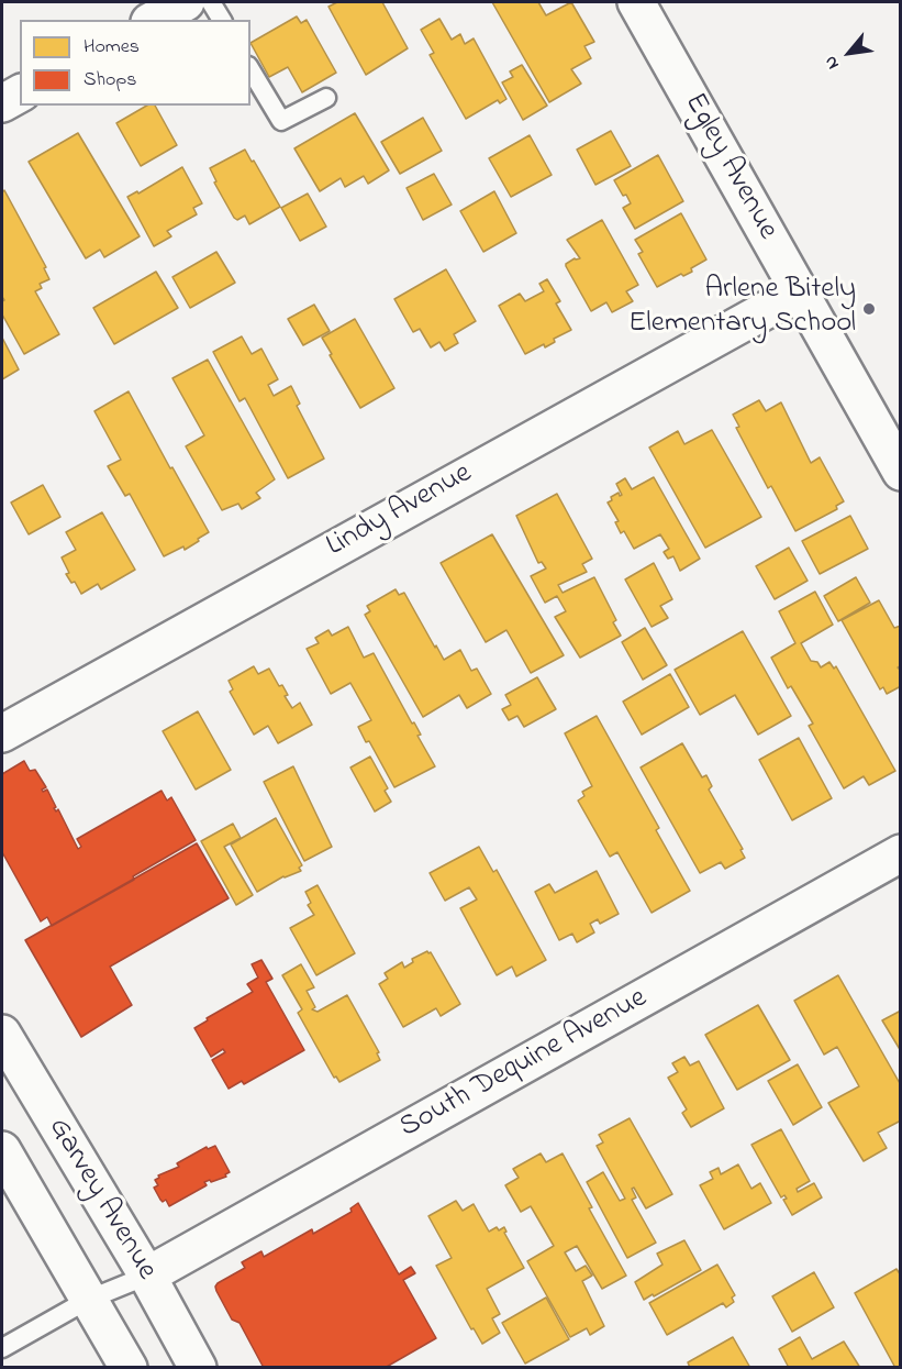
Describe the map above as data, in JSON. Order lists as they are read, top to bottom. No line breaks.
{"streets":{"street":["Egley Avenue","Lindy Avenue","South Dequine Avenue","Garvey Avenue"]},"crossings":[["Egley Avenue","Lindy Avenue"],["South Dequine Avenue","Garvey Avenue"]],"places":["Arlene Bitely Elementary School"],"legend":["Homes","Shops"],"north":"bottom left"}
